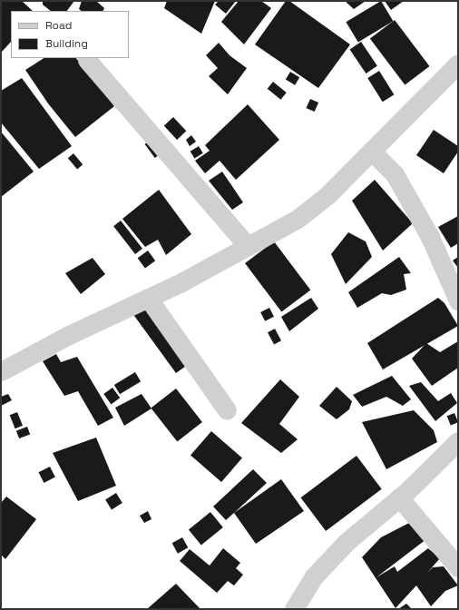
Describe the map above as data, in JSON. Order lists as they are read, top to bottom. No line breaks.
{"legend":["Road","Building"]}
